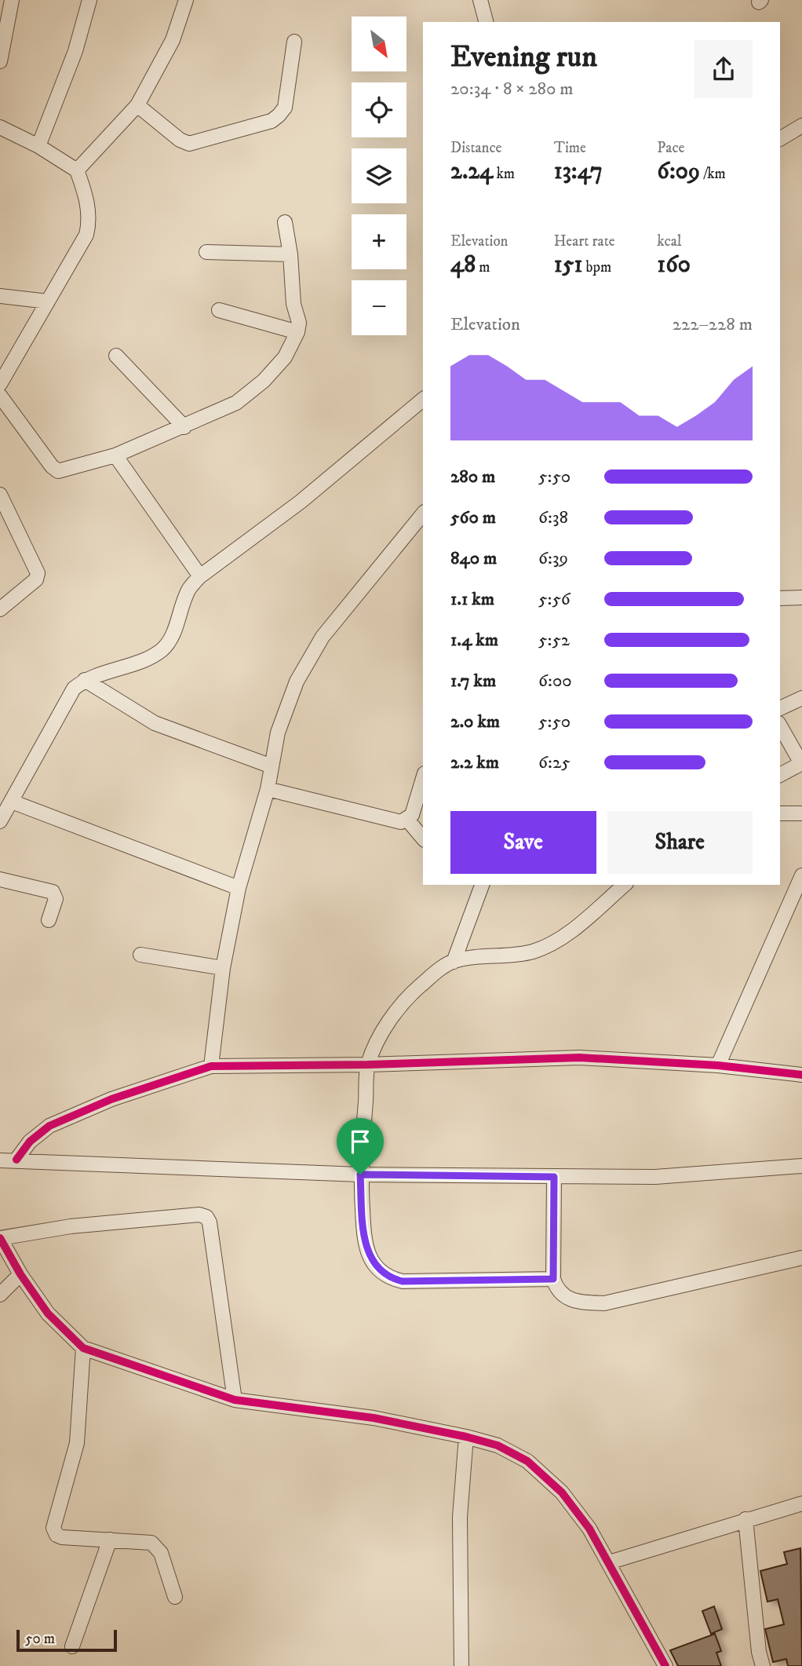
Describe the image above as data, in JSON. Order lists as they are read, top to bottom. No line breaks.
{"scale_bar":"50 m","north":"bottom right","page":{"map_buttons":["+","−"],"heading":["Evening run","20:34 · 8 × 280 m"],"stats":[["Distance","2.24 km"],["Time","13:47"],["Pace","6:09 /km"],["Elevation","48 m"],["Heart rate","151 bpm"],["kcal","160"]],"chart":["Elevation","222–228 m"],"list":[{"name":"280 m","note":"5:50"},{"name":"560 m","note":"6:38"},{"name":"840 m","note":"6:39"},{"name":"1.1 km","note":"5:56"},{"name":"1.4 km","note":"5:52"},{"name":"1.7 km","note":"6:00"},{"name":"2.0 km","note":"5:50"},{"name":"2.2 km","note":"6:25"}],"buttons":["Save","Share"],"scale":"50 m"}}
